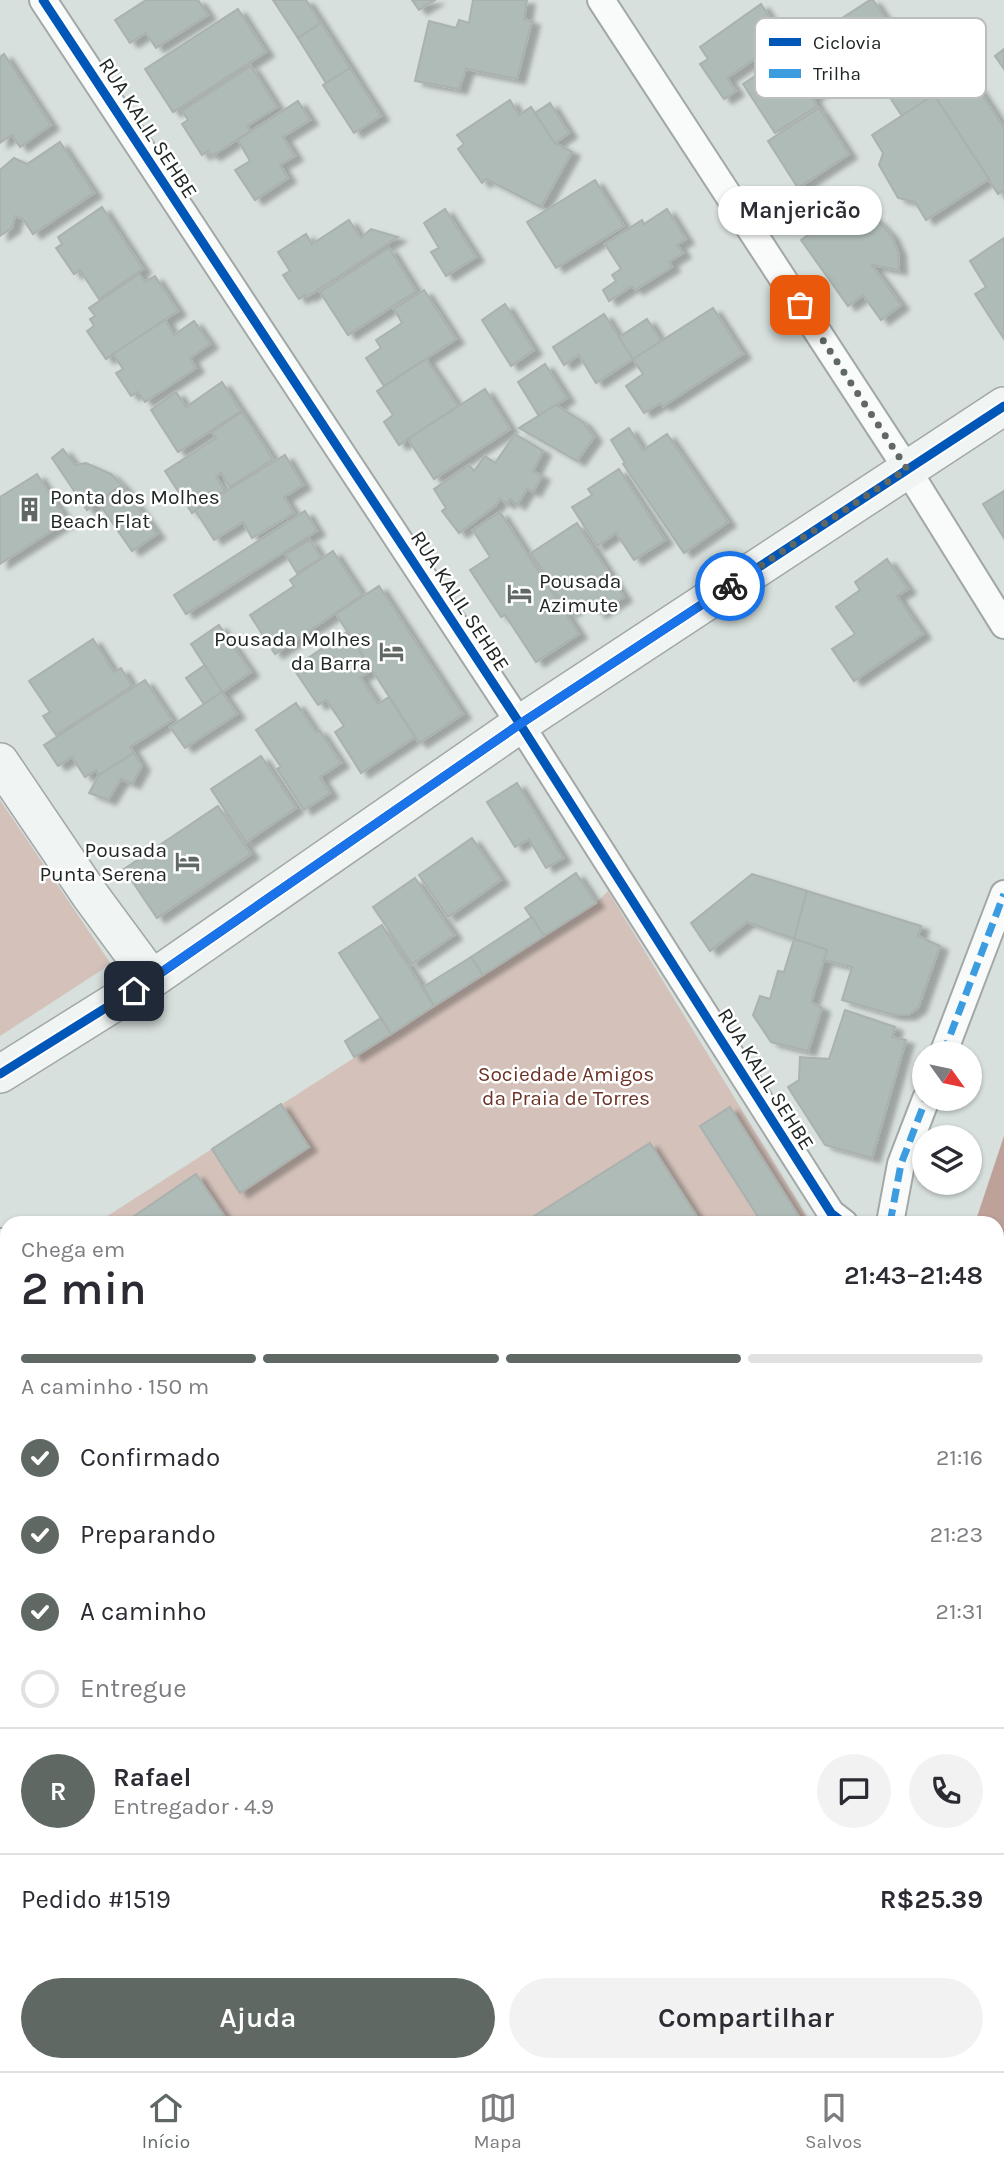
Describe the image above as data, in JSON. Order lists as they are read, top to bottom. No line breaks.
{"streets":{"street":["RUA KALIL SEHBE"]},"parks":["Sociedade Amigos da Praia de Torres"],"places":{"other":["Manjericão"],"building":["Ponta dos Molhes Beach Flat"],"hotel":["Pousada Azimute","Pousada Molhes da Barra","Pousada Punta Serena"]},"legend":["Ciclovia","Trilha"],"north":"bottom right","page":{"bubble":"Manjericão","heading":["2 min","Chega em","21:43–21:48"],"panel":["Rafael","Entregador · 4.9","Pedido #1519","R$25.39"],"bar":"A caminho · 150 m","list":[["Confirmado","21:16"],["Preparando","21:23"],["A caminho","21:31"],"Entregue"],"round":"R","buttons":["Ajuda","Compartilhar"],"tabs":["Início","Mapa","Salvos"]}}
